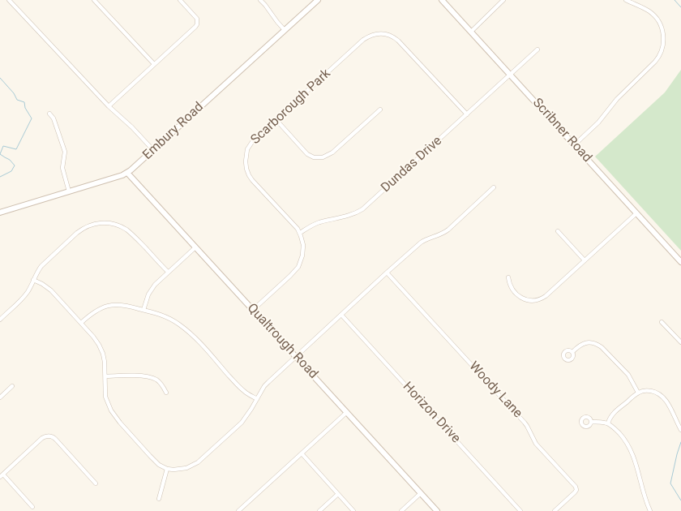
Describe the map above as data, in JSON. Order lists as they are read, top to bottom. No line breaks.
{"streets":{"street":["Scarborough Park","Scribner Road","Embury Road","Dundas Drive","Qualtrough Road","Woody Lane","Horizon Drive"]},"crossings":[["Scarborough Park","Dundas Drive"],["Scribner Road","Dundas Drive"],["Embury Road","Qualtrough Road"]]}
